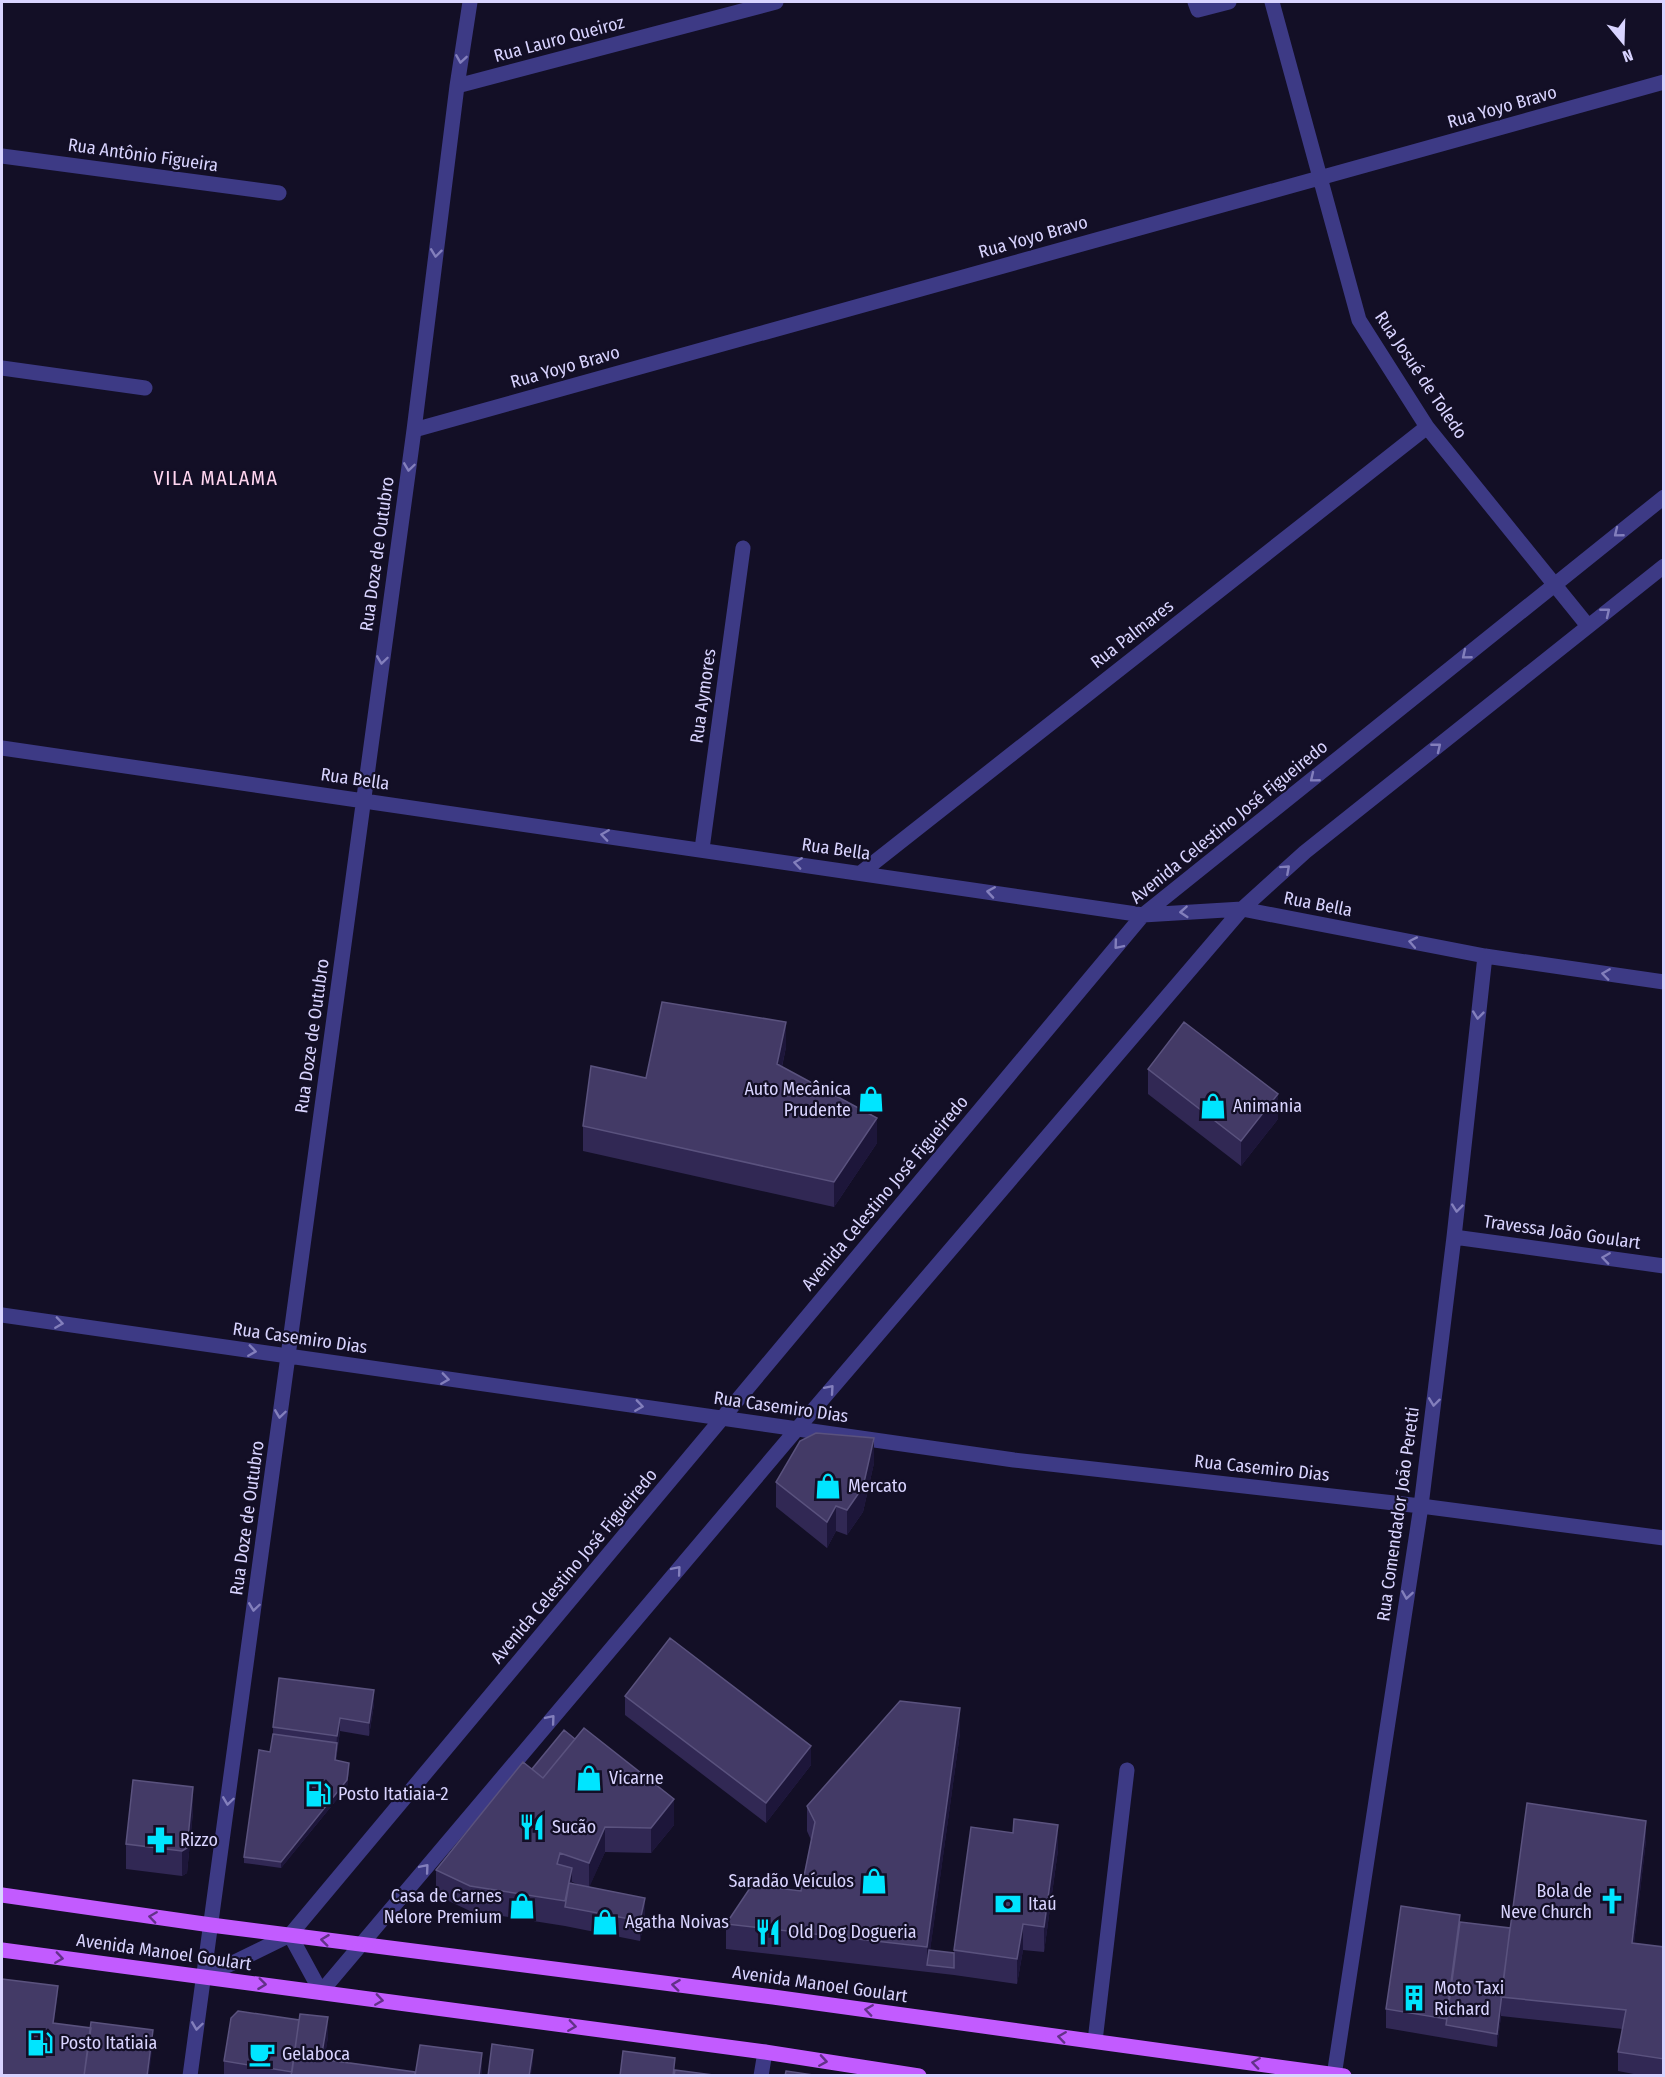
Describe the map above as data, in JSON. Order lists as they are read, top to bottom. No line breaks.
{"streets":{"main road":["Avenida Manoel Goulart"],"street":["Rua Lauro Queiroz","Rua Yoyo Bravo","Rua Antônio Figueira","Rua Josué de Toledo","Rua Doze de Outubro","Rua Palmares","Rua Aymores","Rua Bella","Avenida Celestino José Figueiredo","Travessa João Goulart","Rua Casemiro Dias","Rua Comendador João Peretti"]},"crossings":[["Rua Lauro Queiroz","Rua Doze de Outubro"],["Rua Yoyo Bravo","Rua Josué de Toledo"],["Rua Yoyo Bravo","Rua Doze de Outubro"],["Rua Josué de Toledo","Rua Palmares"],["Rua Josué de Toledo","Avenida Celestino José Figueiredo"],["Rua Doze de Outubro","Rua Bella"],["Rua Doze de Outubro","Avenida Celestino José Figueiredo"],["Rua Doze de Outubro","Rua Casemiro Dias"],["Rua Doze de Outubro","Avenida Manoel Goulart"],["Rua Palmares","Rua Bella"],["Rua Aymores","Rua Bella"],["Rua Bella","Avenida Celestino José Figueiredo"],["Rua Bella","Rua Comendador João Peretti"],["Avenida Celestino José Figueiredo","Rua Casemiro Dias"],["Avenida Celestino José Figueiredo","Avenida Manoel Goulart"],["Travessa João Goulart","Rua Comendador João Peretti"],["Rua Casemiro Dias","Rua Comendador João Peretti"],["Rua Comendador João Peretti","Avenida Manoel Goulart"]],"one_way":["Rua Doze de Outubro","Rua Bella","Travessa João Goulart","Rua Casemiro Dias","Rua Comendador João Peretti"],"districts":["VILA MALAMA"],"places":{"shop":["Auto Mecânica Prudente","Animania","Mercato","Vicarne","Saradão Veículos","Casa de Carnes Nelore Premium","Agatha Noivas"],"fuel station":["Posto Itatiaia-2","Posto Itatiaia"],"restaurant":["Sucão","Old Dog Dogueria"],"pharmacy":["Rizzo"],"church":["Bola de Neve Church"],"bank":["Itaú"],"building":["Moto Taxi Richard"],"cafe":["Gelaboca"]},"north":"bottom"}
